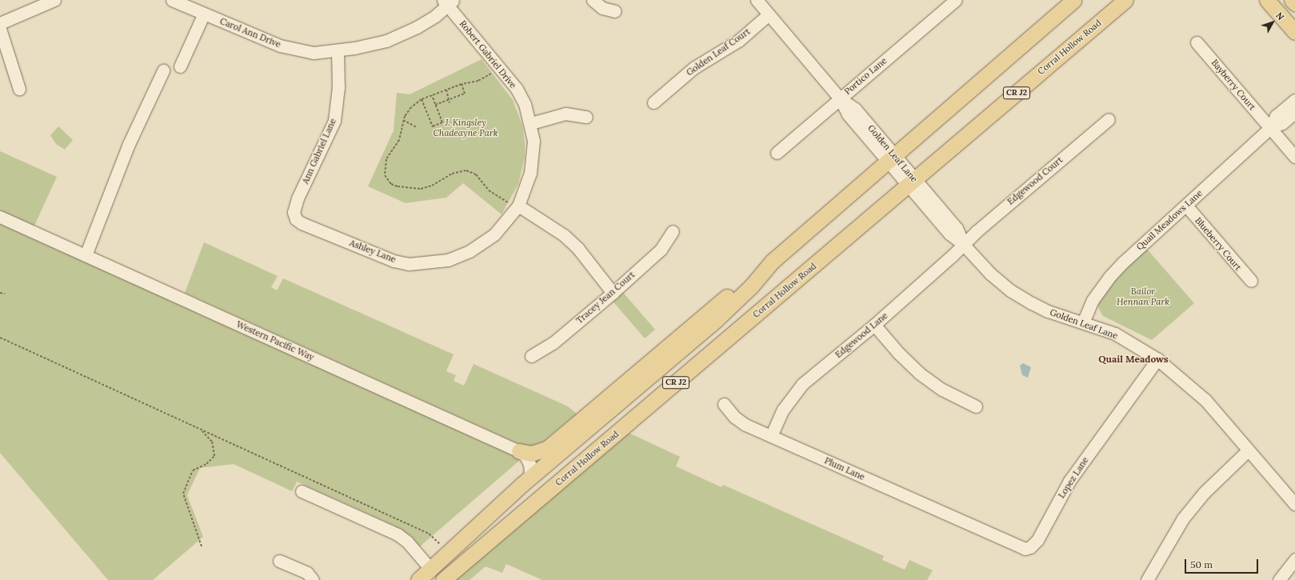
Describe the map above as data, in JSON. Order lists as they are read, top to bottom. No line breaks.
{"streets":{"main road":["Corral Hollow Road","CR J2"],"street":["Carol Ann Drive","Golden Leaf Court","Robert Gabriel Drive","Portico Lane","Bayberry Court","Ann Gabriel Lane","Golden Leaf Lane","Edgewood Court","Quail Meadows Lane","Blueberry Court","Ashley Lane","Tracey Jean Court","Edgewood Lane","Western Pacific Way","Plum Lane","Lopez Lane"]},"crossings":[["Carol Ann Drive","Robert Gabriel Drive"],["Carol Ann Drive","Ann Gabriel Lane"],["Corral Hollow Road","Golden Leaf Lane"],["Golden Leaf Court","Golden Leaf Lane"],["Robert Gabriel Drive","Ashley Lane"],["Portico Lane","Golden Leaf Lane"],["Bayberry Court","Quail Meadows Lane"],["CR J2","Golden Leaf Lane"],["CR J2","Western Pacific Way"],["Ann Gabriel Lane","Ashley Lane"],["Golden Leaf Lane","Edgewood Court"],["Golden Leaf Lane","Quail Meadows Lane"],["Golden Leaf Lane","Edgewood Lane"],["Golden Leaf Lane","Lopez Lane"],["Edgewood Court","Edgewood Lane"],["Quail Meadows Lane","Blueberry Court"],["Edgewood Lane","Plum Lane"],["Plum Lane","Lopez Lane"]],"districts":["Quail Meadows"],"parks":["J. Kingsley Chadeayne Park","Bailor Hennan Park"],"scale_bar":"50 m","north":"top right"}
